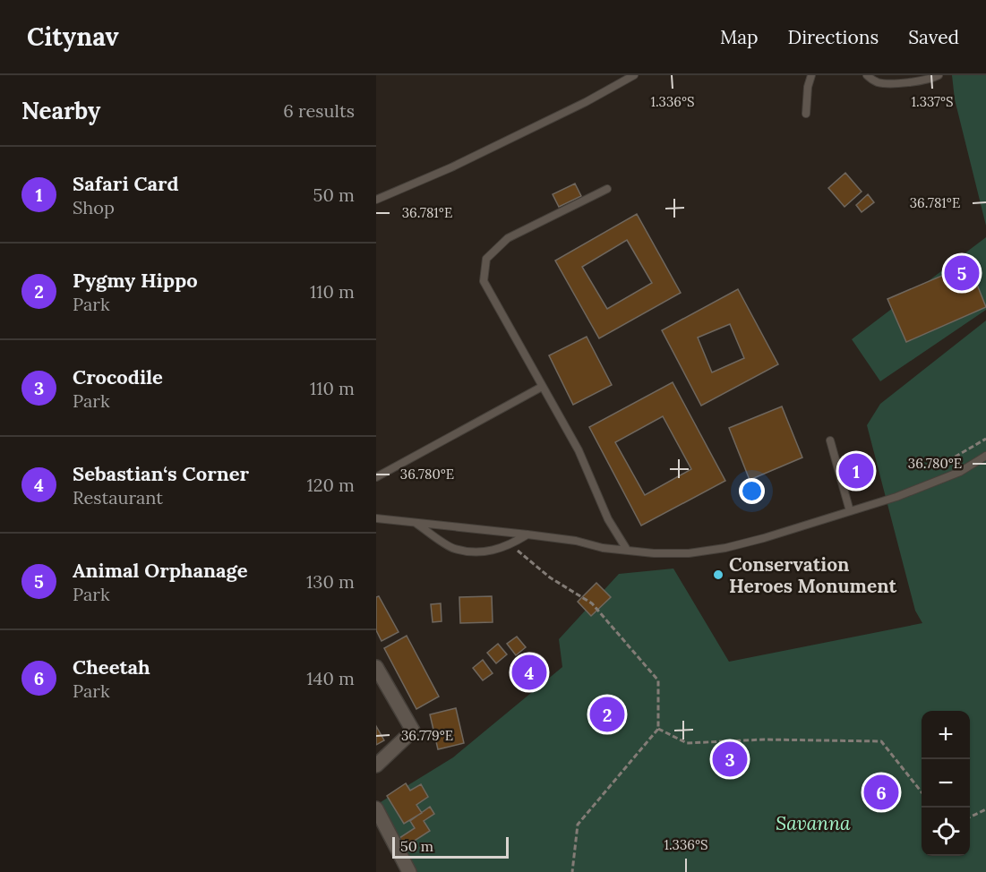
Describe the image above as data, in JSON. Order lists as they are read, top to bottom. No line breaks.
{"parks":["Savanna"],"places":["Conservation Heroes Monument"],"scale_bar":"50 m","page":{"header":"Citynav","nav":["Map","Directions","Saved"],"heading":["Nearby","6 results"],"list":[{"mark":"1","name":"Safari Card","note":"Shop","value":"50 m"},{"mark":"2","name":"Pygmy Hippo","note":"Park","value":"110 m"},{"mark":"3","name":"Crocodile","note":"Park","value":"110 m"},{"mark":"4","name":"Sebastian‘s Corner","note":"Restaurant","value":"120 m"},{"mark":"5","name":"Animal Orphanage","note":"Park","value":"130 m"},{"mark":"6","name":"Cheetah","note":"Park","value":"140 m"}],"pins":["5","1","4","2","3","6"],"map_buttons":["+","−"],"scale":"50 m"},"coordinates":["1.336°S","1.337°S","36.781°E","36.780°E","36.779°E"]}
